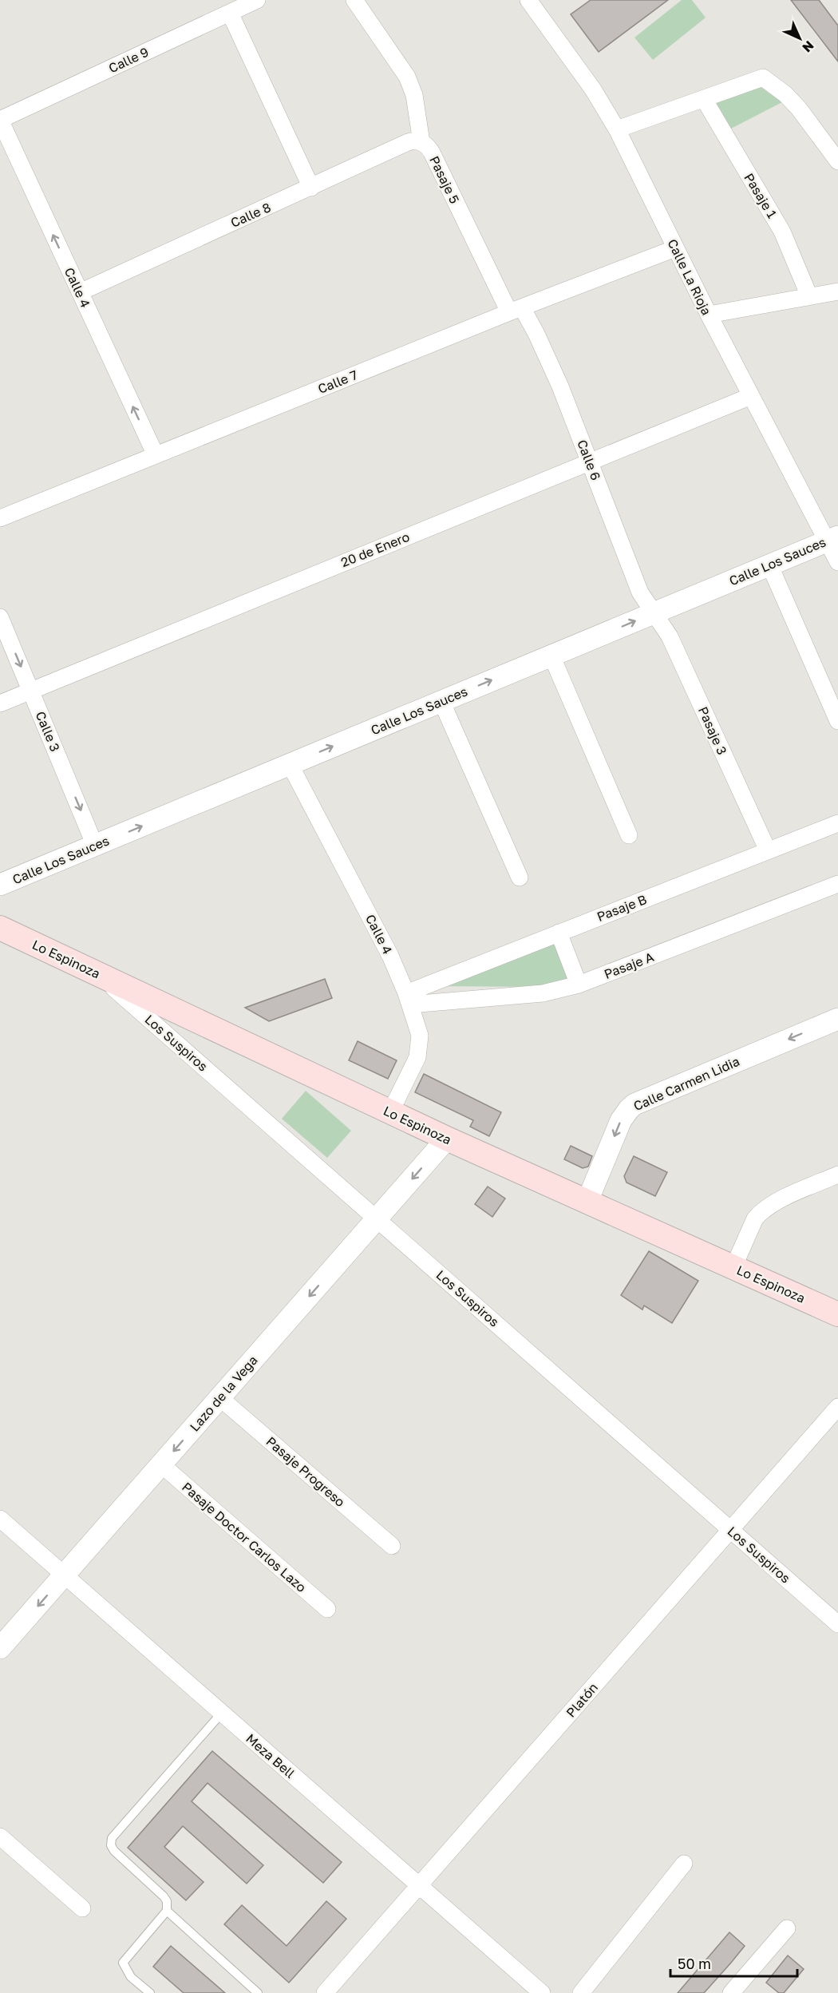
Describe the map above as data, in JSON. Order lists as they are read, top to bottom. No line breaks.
{"streets":{"main road":["Lo Espinoza"],"street":["Calle 9","Pasaje 5","Pasaje 1","Calle 8","Calle La Rioja","Calle 4","Calle 7","Calle 6","20 de Enero","Calle Los Sauces","Pasaje 3","Calle 3","Pasaje B","Pasaje A","Los Suspiros","Calle Carmen Lidia","Lazo de la Vega","Pasaje Progreso","Pasaje Doctor Carlos Lazo","Platón","Meza Bell"]},"crossings":[["Calle 9","Calle 4"],["Pasaje 5","Calle 8"],["Pasaje 5","Calle 7"],["Pasaje 5","Calle 6"],["Calle 8","Calle 4"],["Calle La Rioja","Calle 7"],["Calle La Rioja","20 de Enero"],["Calle La Rioja","Calle Los Sauces"],["Calle 4","Calle 7"],["Calle 4","Calle Los Sauces"],["Calle 4","Pasaje B"],["Calle 4","Lo Espinoza"],["Calle 4","Pasaje A"],["Calle 7","Calle 6"],["Calle 6","20 de Enero"],["Calle 6","Calle Los Sauces"],["Calle 6","Pasaje 3"],["20 de Enero","Calle 3"],["Calle Los Sauces","Pasaje 3"],["Calle Los Sauces","Calle 3"],["Pasaje 3","Pasaje B"],["Pasaje B","Pasaje A"],["Lo Espinoza","Los Suspiros"],["Lo Espinoza","Calle Carmen Lidia"],["Lo Espinoza","Lazo de la Vega"],["Los Suspiros","Lazo de la Vega"],["Los Suspiros","Platón"],["Lazo de la Vega","Pasaje Progreso"],["Lazo de la Vega","Pasaje Doctor Carlos Lazo"],["Lazo de la Vega","Meza Bell"],["Platón","Meza Bell"]],"one_way":["Calle 4","Calle Los Sauces","Calle 3","Lazo de la Vega"],"scale_bar":"50 m","north":"bottom right"}
